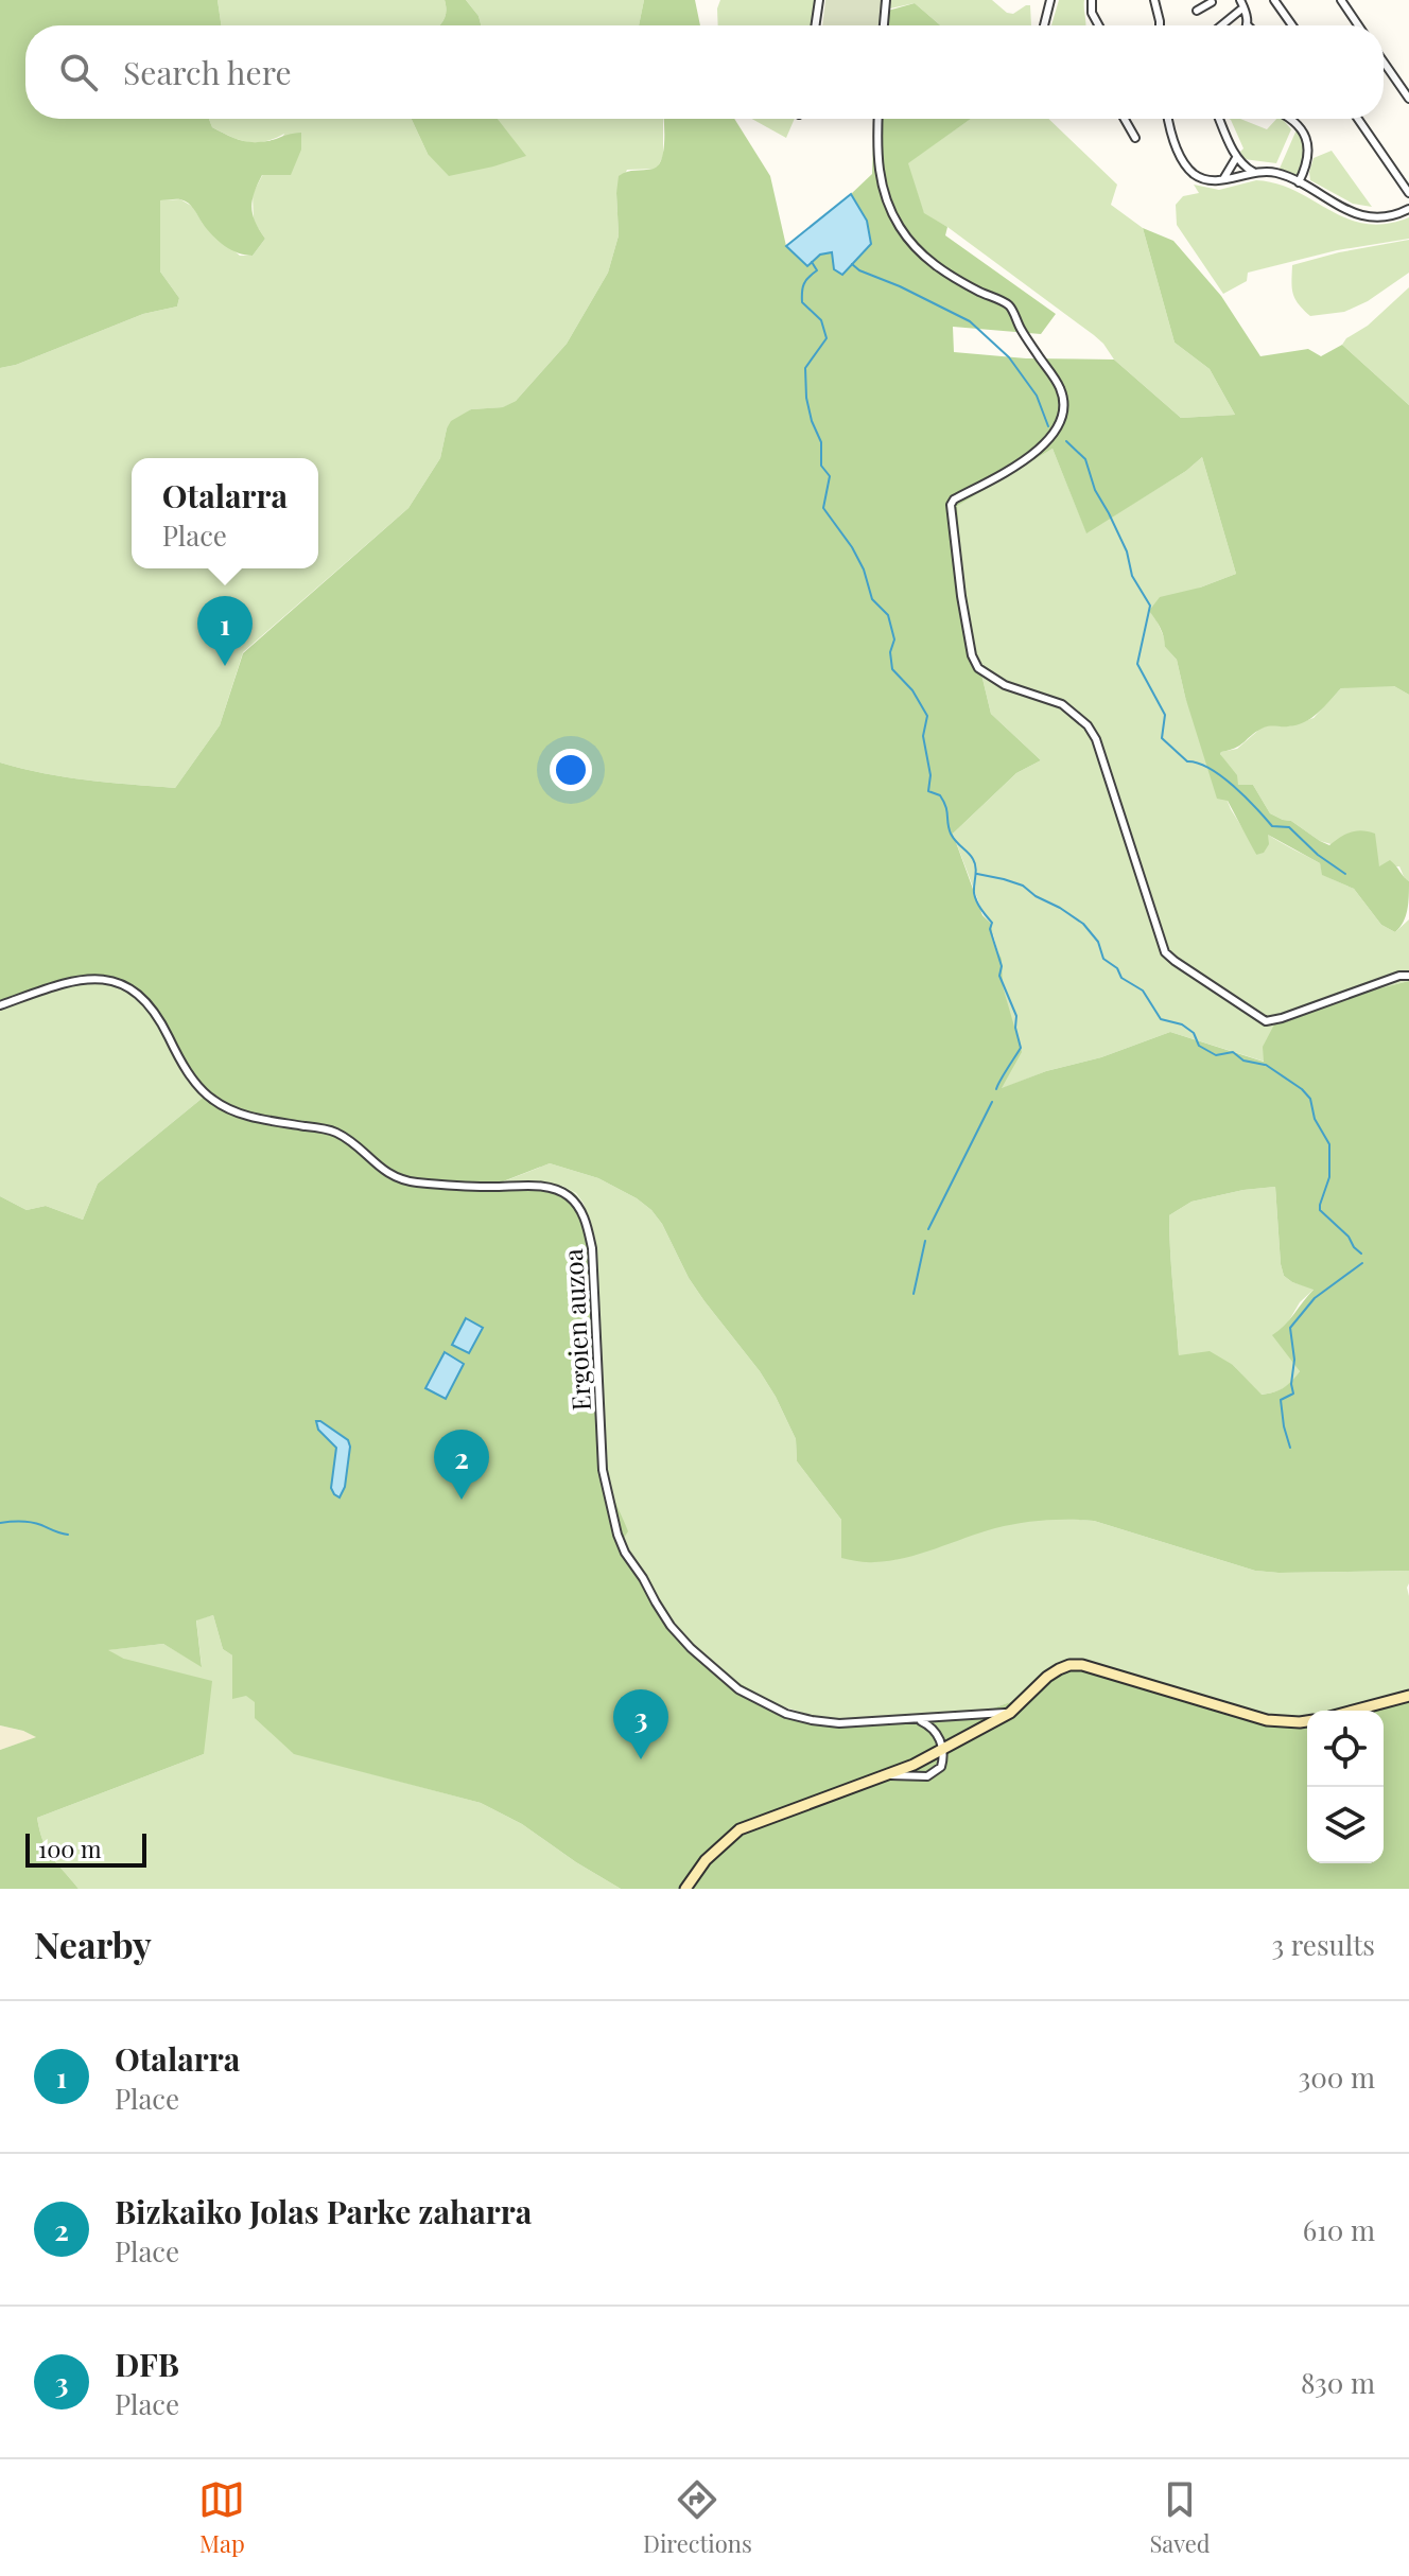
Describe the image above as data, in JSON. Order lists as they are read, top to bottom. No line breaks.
{"streets":{"street":["Ergoien auzoa"]},"scale_bar":"100 m","page":{"search":"Search here","popup":["Otalarra","Place"],"pins":["1","2","3"],"scale":"100 m","heading":["Nearby","3 results"],"list":[{"mark":"1","name":"Otalarra","note":"Place","value":"300 m"},{"mark":"2","name":"Bizkaiko Jolas Parke zaharra","note":"Place","value":"610 m"},{"mark":"3","name":"DFB","note":"Place","value":"830 m"}],"nav":["Map","Directions","Saved"]}}
